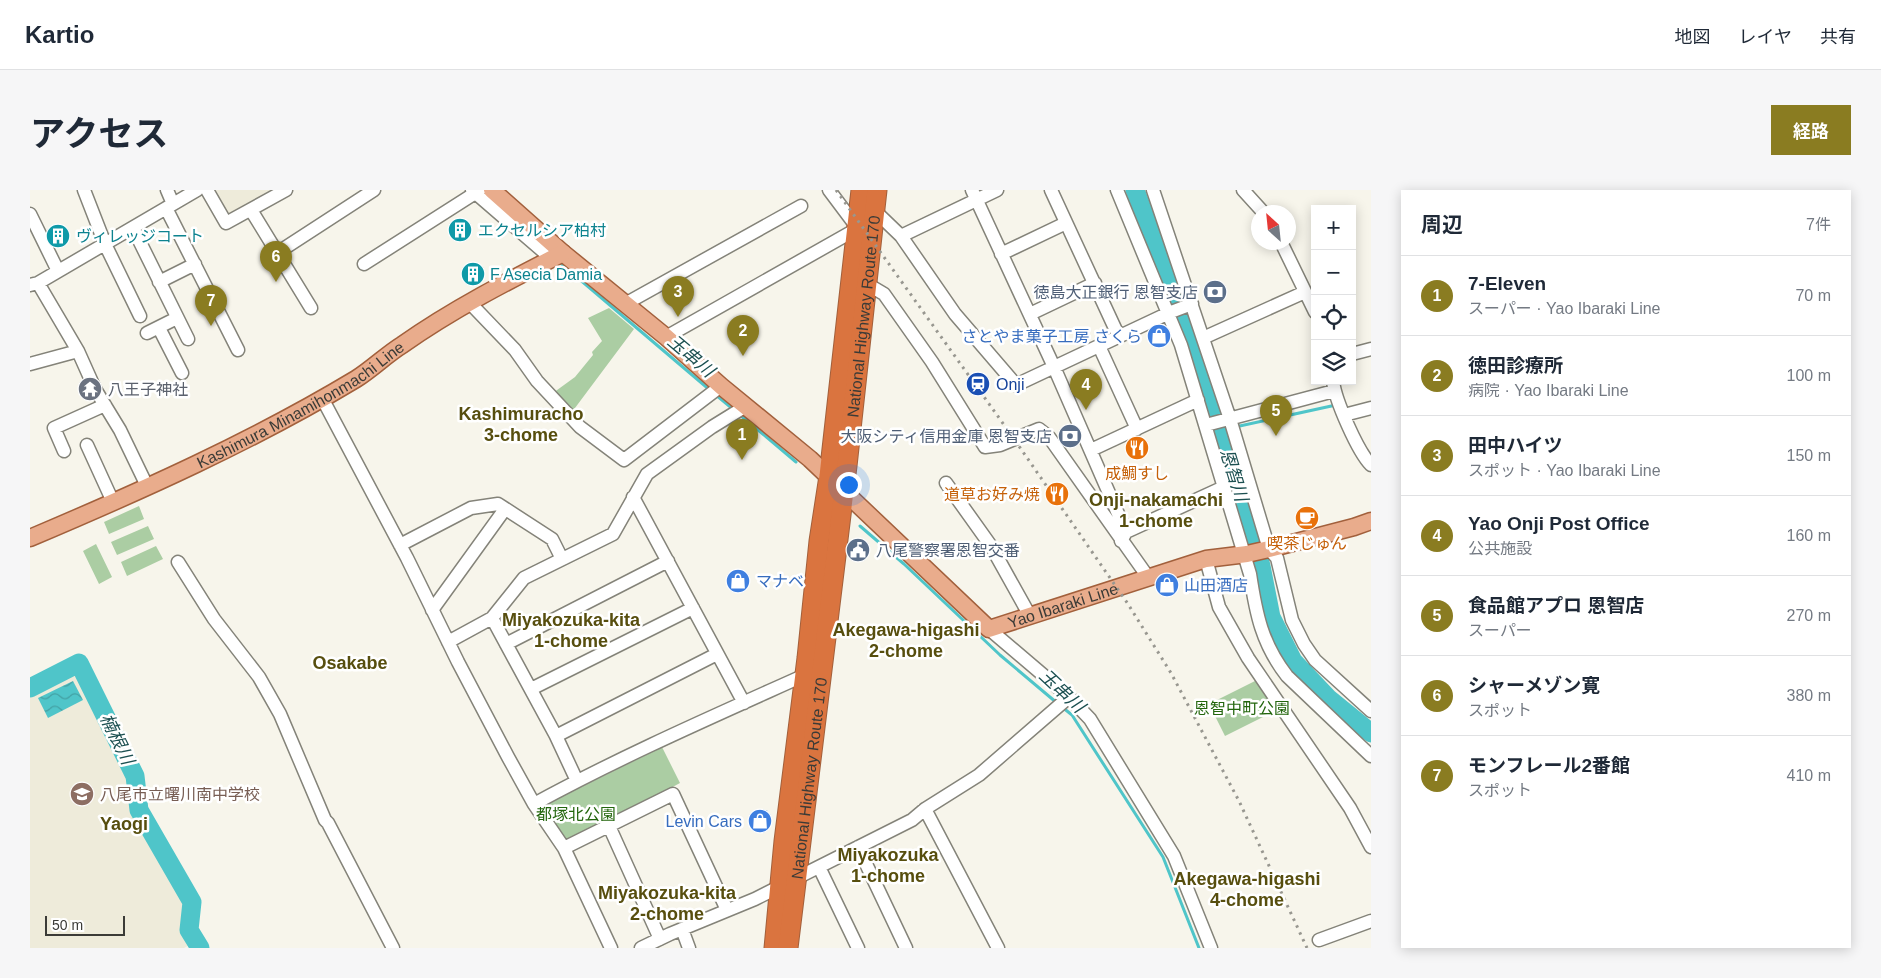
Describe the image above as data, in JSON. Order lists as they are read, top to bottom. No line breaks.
{"streets":{"highway":["National Highway Route 170"],"main road":["Kashimura Minamihonmachi Line","Yao Ibaraki Line"]},"crossings":[["National Highway Route 170","Yao Ibaraki Line"],["Kashimura Minamihonmachi Line","Yao Ibaraki Line"]],"districts":["Kashimuracho 3-chome","Onji-nakamachi 1-chome","Miyakozuka-kita 1-chome","Akegawa-higashi 2-chome","Osakabe","Yaogi","Miyakozuka 1-chome","Akegawa-higashi 4-chome","Miyakozuka-kita 2-chome"],"water":["玉串川","恩智川","楠根川"],"parks":["恩智中町公園","都塚北公園"],"places":{"building":["エクセルシア柏村","ヴィレッジコート","F Asecia Damia"],"bank":["徳島大正銀行 恩智支店","大阪シティ信用金庫 恩智支店"],"shop":["さとやま菓子工房 さくら","マナベ","山田酒店","Levin Cars"],"station":["Onji"],"temple":["八王子神社"],"restaurant":["成鯛すし","道草お好み焼"],"cafe":["喫茶じゅん"],"public building":["八尾警察署恩智交番"],"school or university":["八尾市立曙川南中学校"]},"scale_bar":"50 m","north":"top left","page":{"header":"Kartio","nav":["地図","レイヤ","共有"],"title":"アクセス","buttons":"経路","heading":["周辺","7件"],"map_buttons":["+","−"],"pins":["6","3","7","2","4","5","1"],"list":[{"mark":"1","name":"7-Eleven","note":"スーパー · Yao Ibaraki Line","value":"70 m"},{"mark":"2","name":"徳田診療所","note":"病院 · Yao Ibaraki Line","value":"100 m"},{"mark":"3","name":"田中ハイツ","note":"スポット · Yao Ibaraki Line","value":"150 m"},{"mark":"4","name":"Yao Onji Post Office","note":"公共施設","value":"160 m"},{"mark":"5","name":"食品館アプロ 恩智店","note":"スーパー","value":"270 m"},{"mark":"6","name":"シャーメゾン寛","note":"スポット","value":"380 m"},{"mark":"7","name":"モンフレール2番館","note":"スポット","value":"410 m"}],"scale":"50 m"}}
